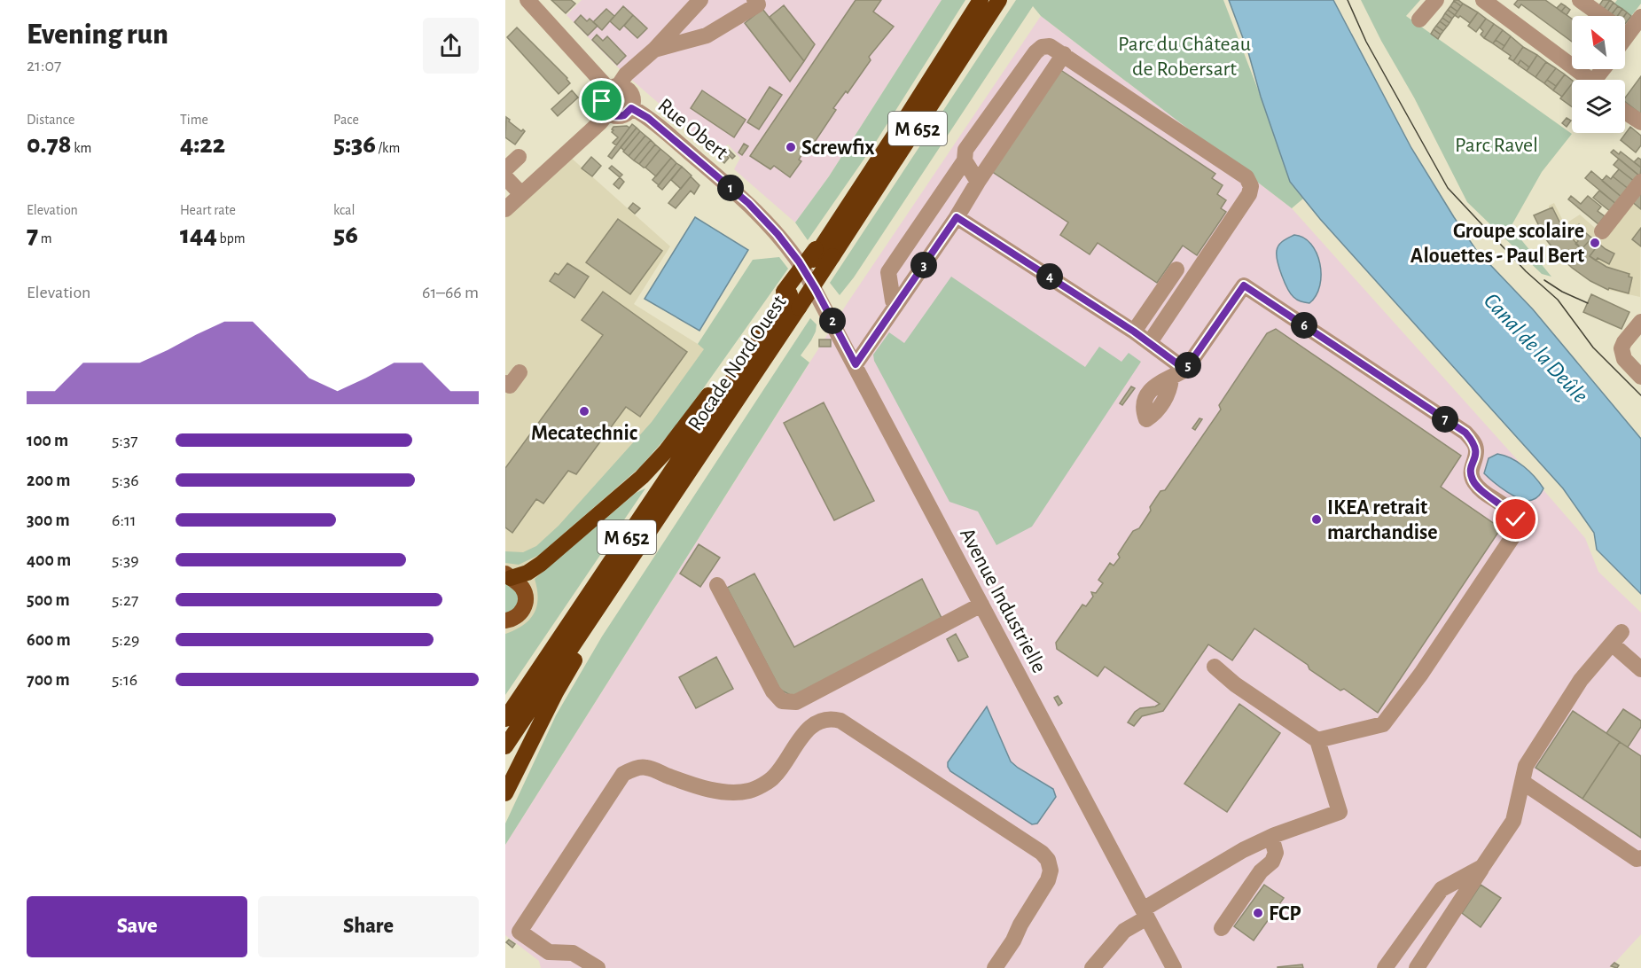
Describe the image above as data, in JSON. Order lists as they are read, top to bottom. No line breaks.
{"streets":{"highway":["M 652","Rocade Nord Ouest"],"street":["Rue Obert","Avenue Industrielle"]},"crossings":[["Rue Obert","Avenue Industrielle"],["M 652","Rocade Nord Ouest"]],"water":["Canal de la Deûle"],"parks":["Parc du Château de Robersart","Parc Ravel"],"places":["Screwfix","Groupe scolaire Alouettes - Paul Bert","Mecatechnic","IKEA retrait marchandise","FCP"],"north":"top left","page":{"heading":["Evening run","21:07"],"stats":[["Distance","0.78 km"],["Time","4:22"],["Pace","5:36 /km"],["Elevation","7 m"],["Heart rate","144 bpm"],["kcal","56"]],"pins":["1","3","4","2","6","5","7"],"chart":["Elevation","61–66 m"],"list":[{"name":"100 m","note":"5:37"},{"name":"200 m","note":"5:36"},{"name":"300 m","note":"6:11"},{"name":"400 m","note":"5:39"},{"name":"500 m","note":"5:27"},{"name":"600 m","note":"5:29"},{"name":"700 m","note":"5:16"}],"buttons":["Save","Share"]}}
